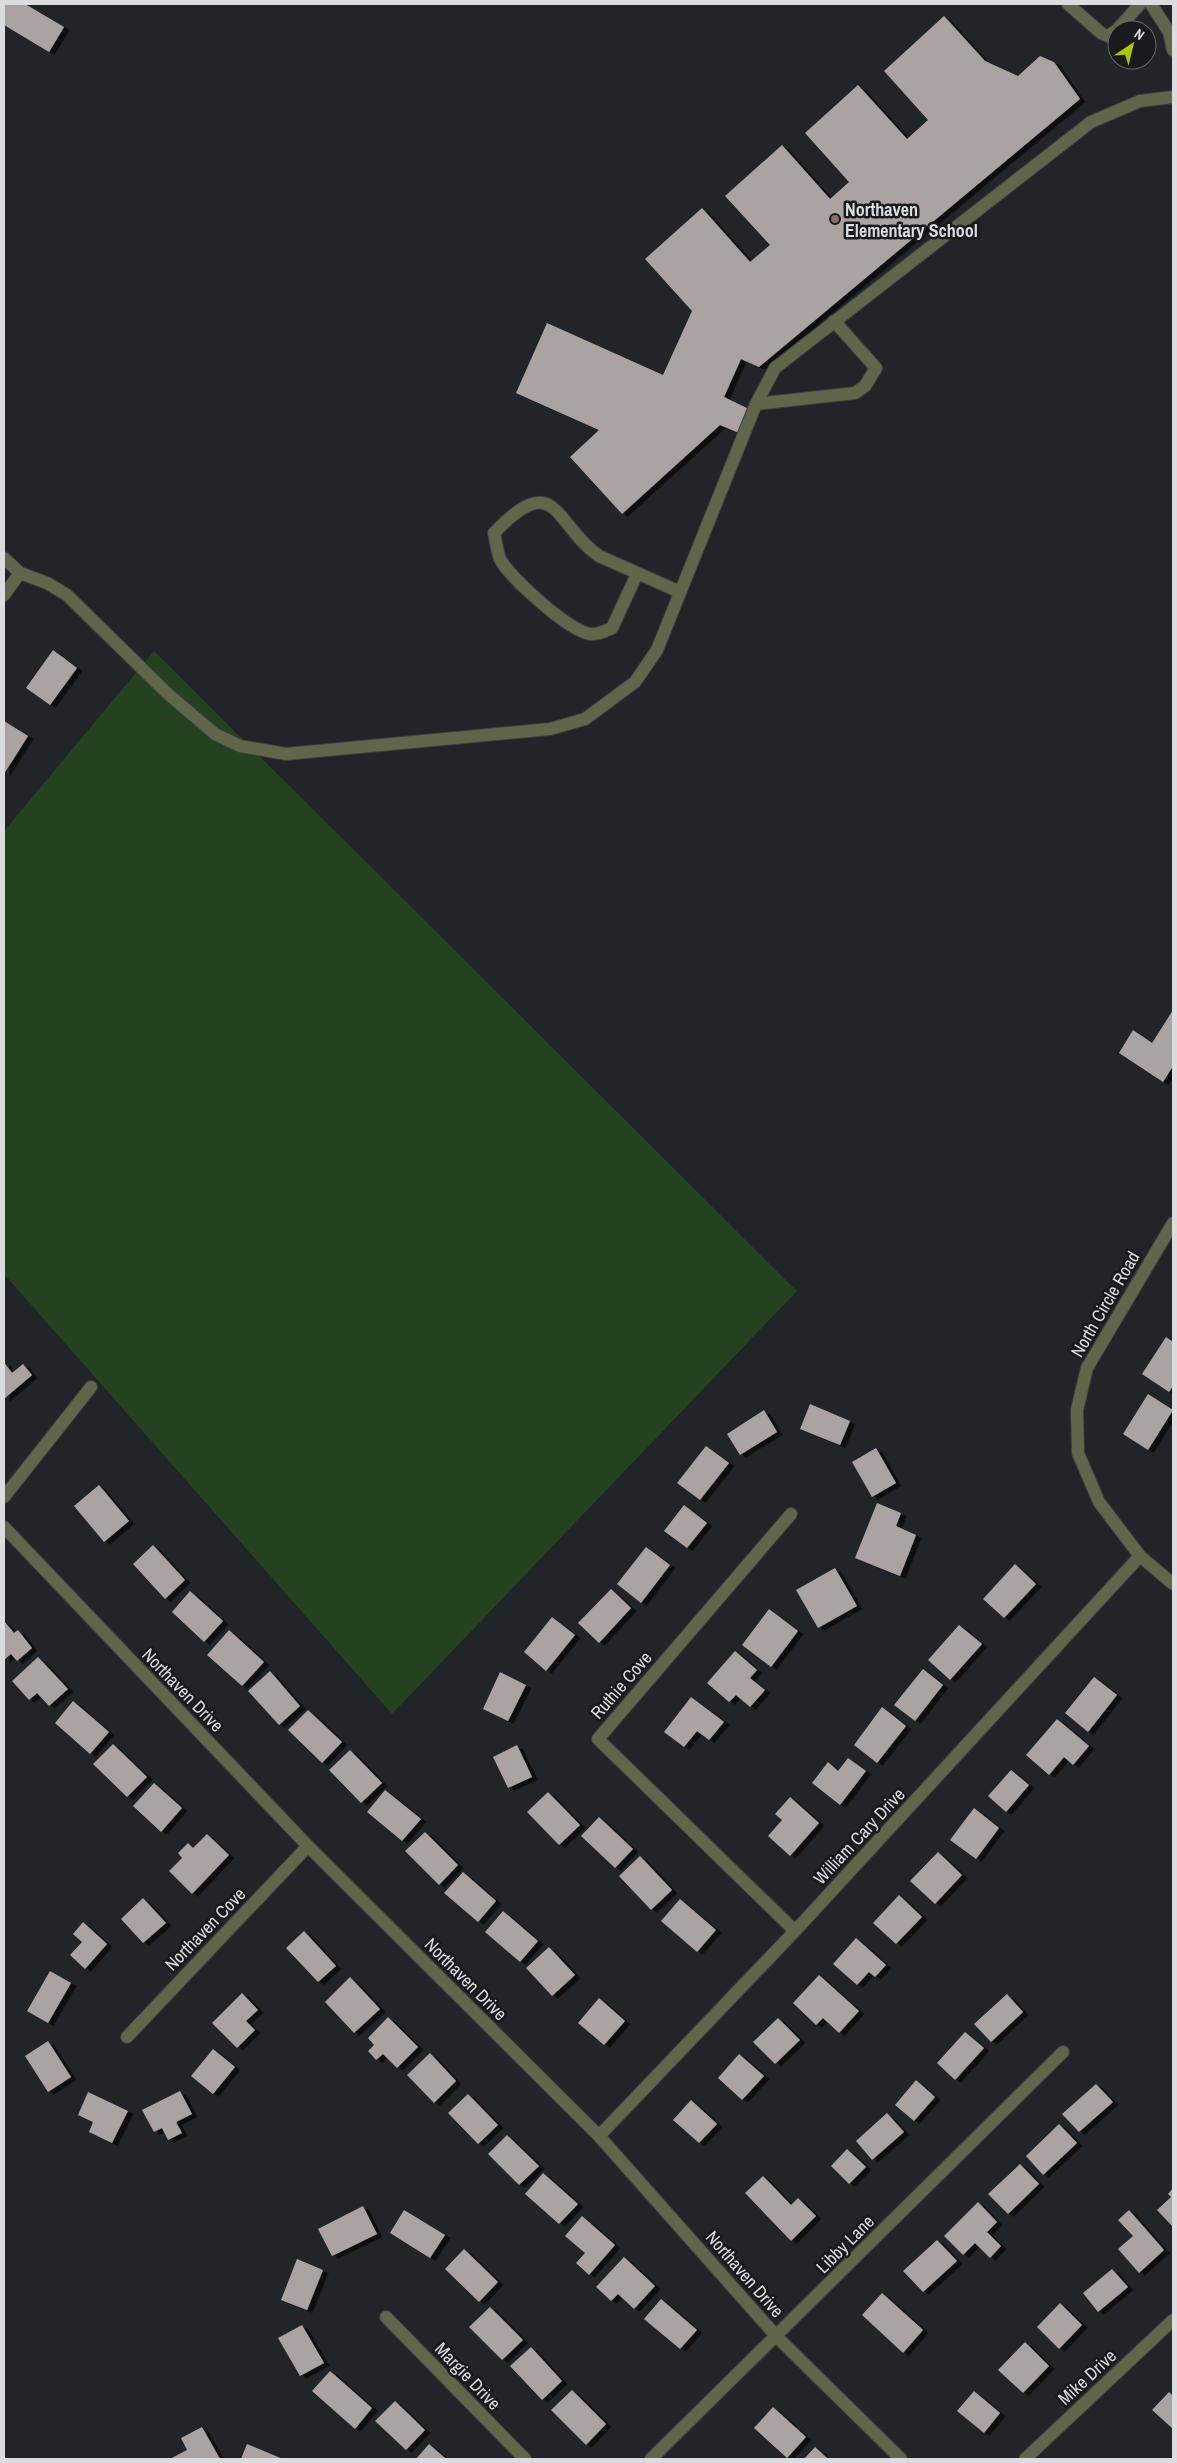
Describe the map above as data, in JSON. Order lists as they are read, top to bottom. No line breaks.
{"streets":{"street":["North Circle Road","Ruthie Cove","Northaven Drive","William Cary Drive","Northaven Cove","Libby Lane","Margie Drive","Mike Drive"]},"crossings":[["North Circle Road","William Cary Drive"],["Ruthie Cove","William Cary Drive"],["Northaven Drive","William Cary Drive"],["Northaven Drive","Northaven Cove"],["Northaven Drive","Libby Lane"]],"places":["Northaven Elementary School"],"north":"top right"}
